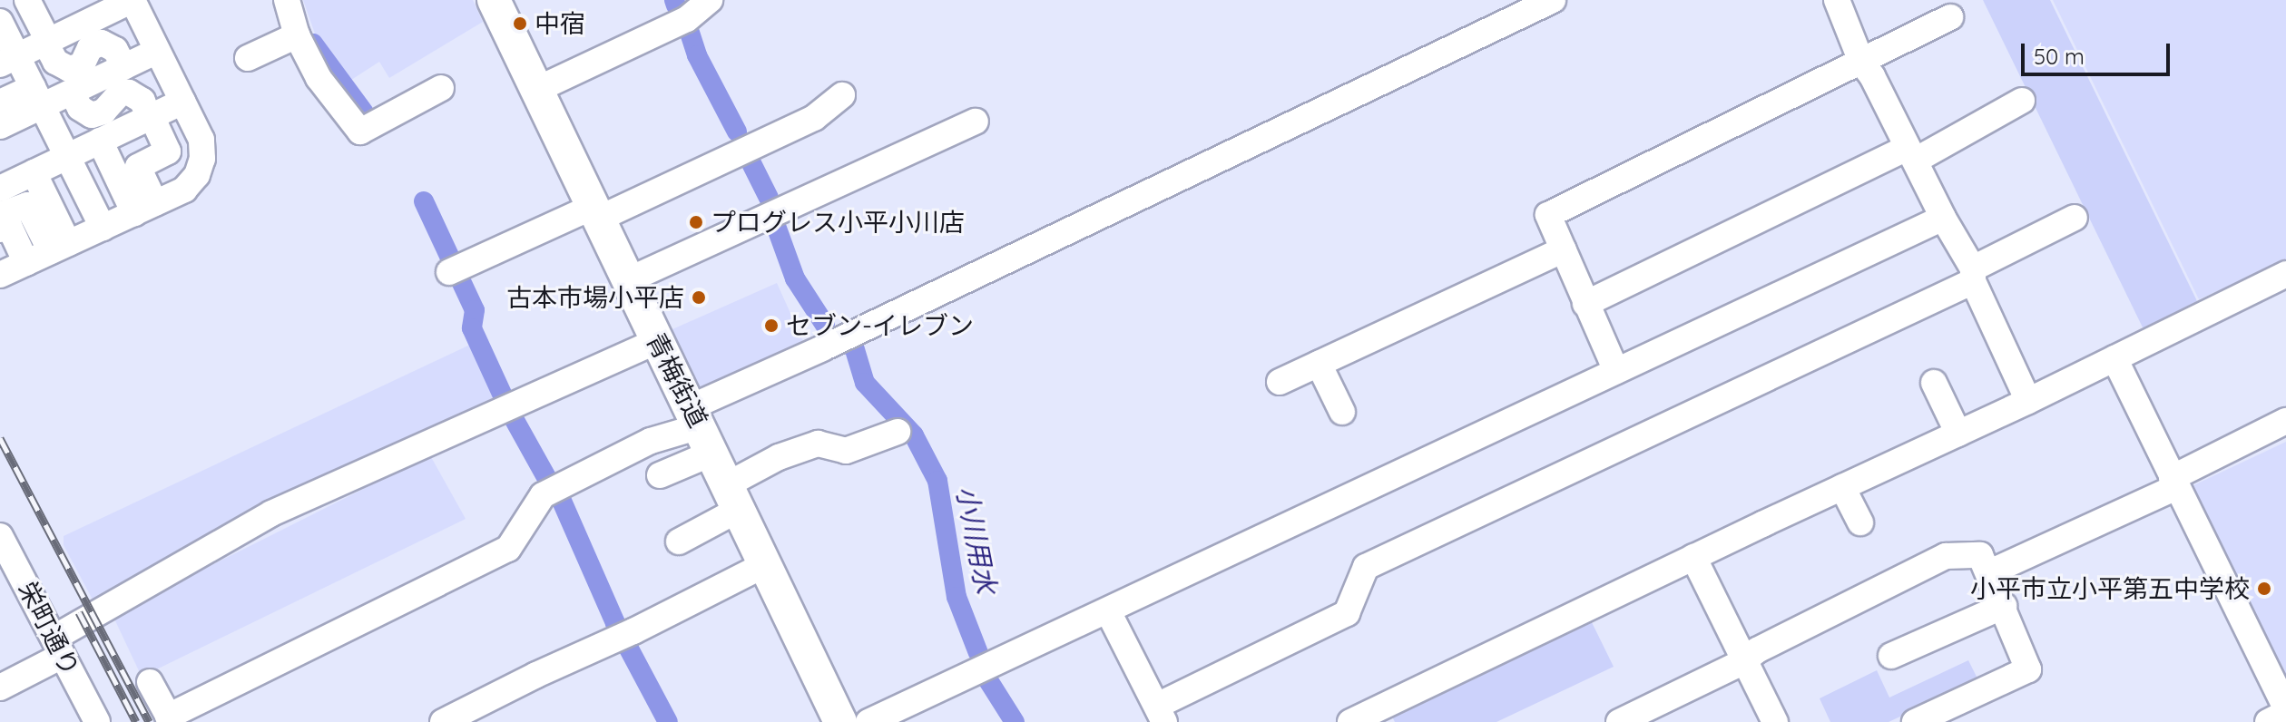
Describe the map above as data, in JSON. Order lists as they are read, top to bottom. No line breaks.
{"streets":{"main road":["青梅街道"],"street":["栄町通り"]},"water":["小川用水"],"places":["中宿","プログレス小平小川店","古本市場小平店","セブン-イレブン","小平市立小平第五中学校"],"scale_bar":"50 m"}
